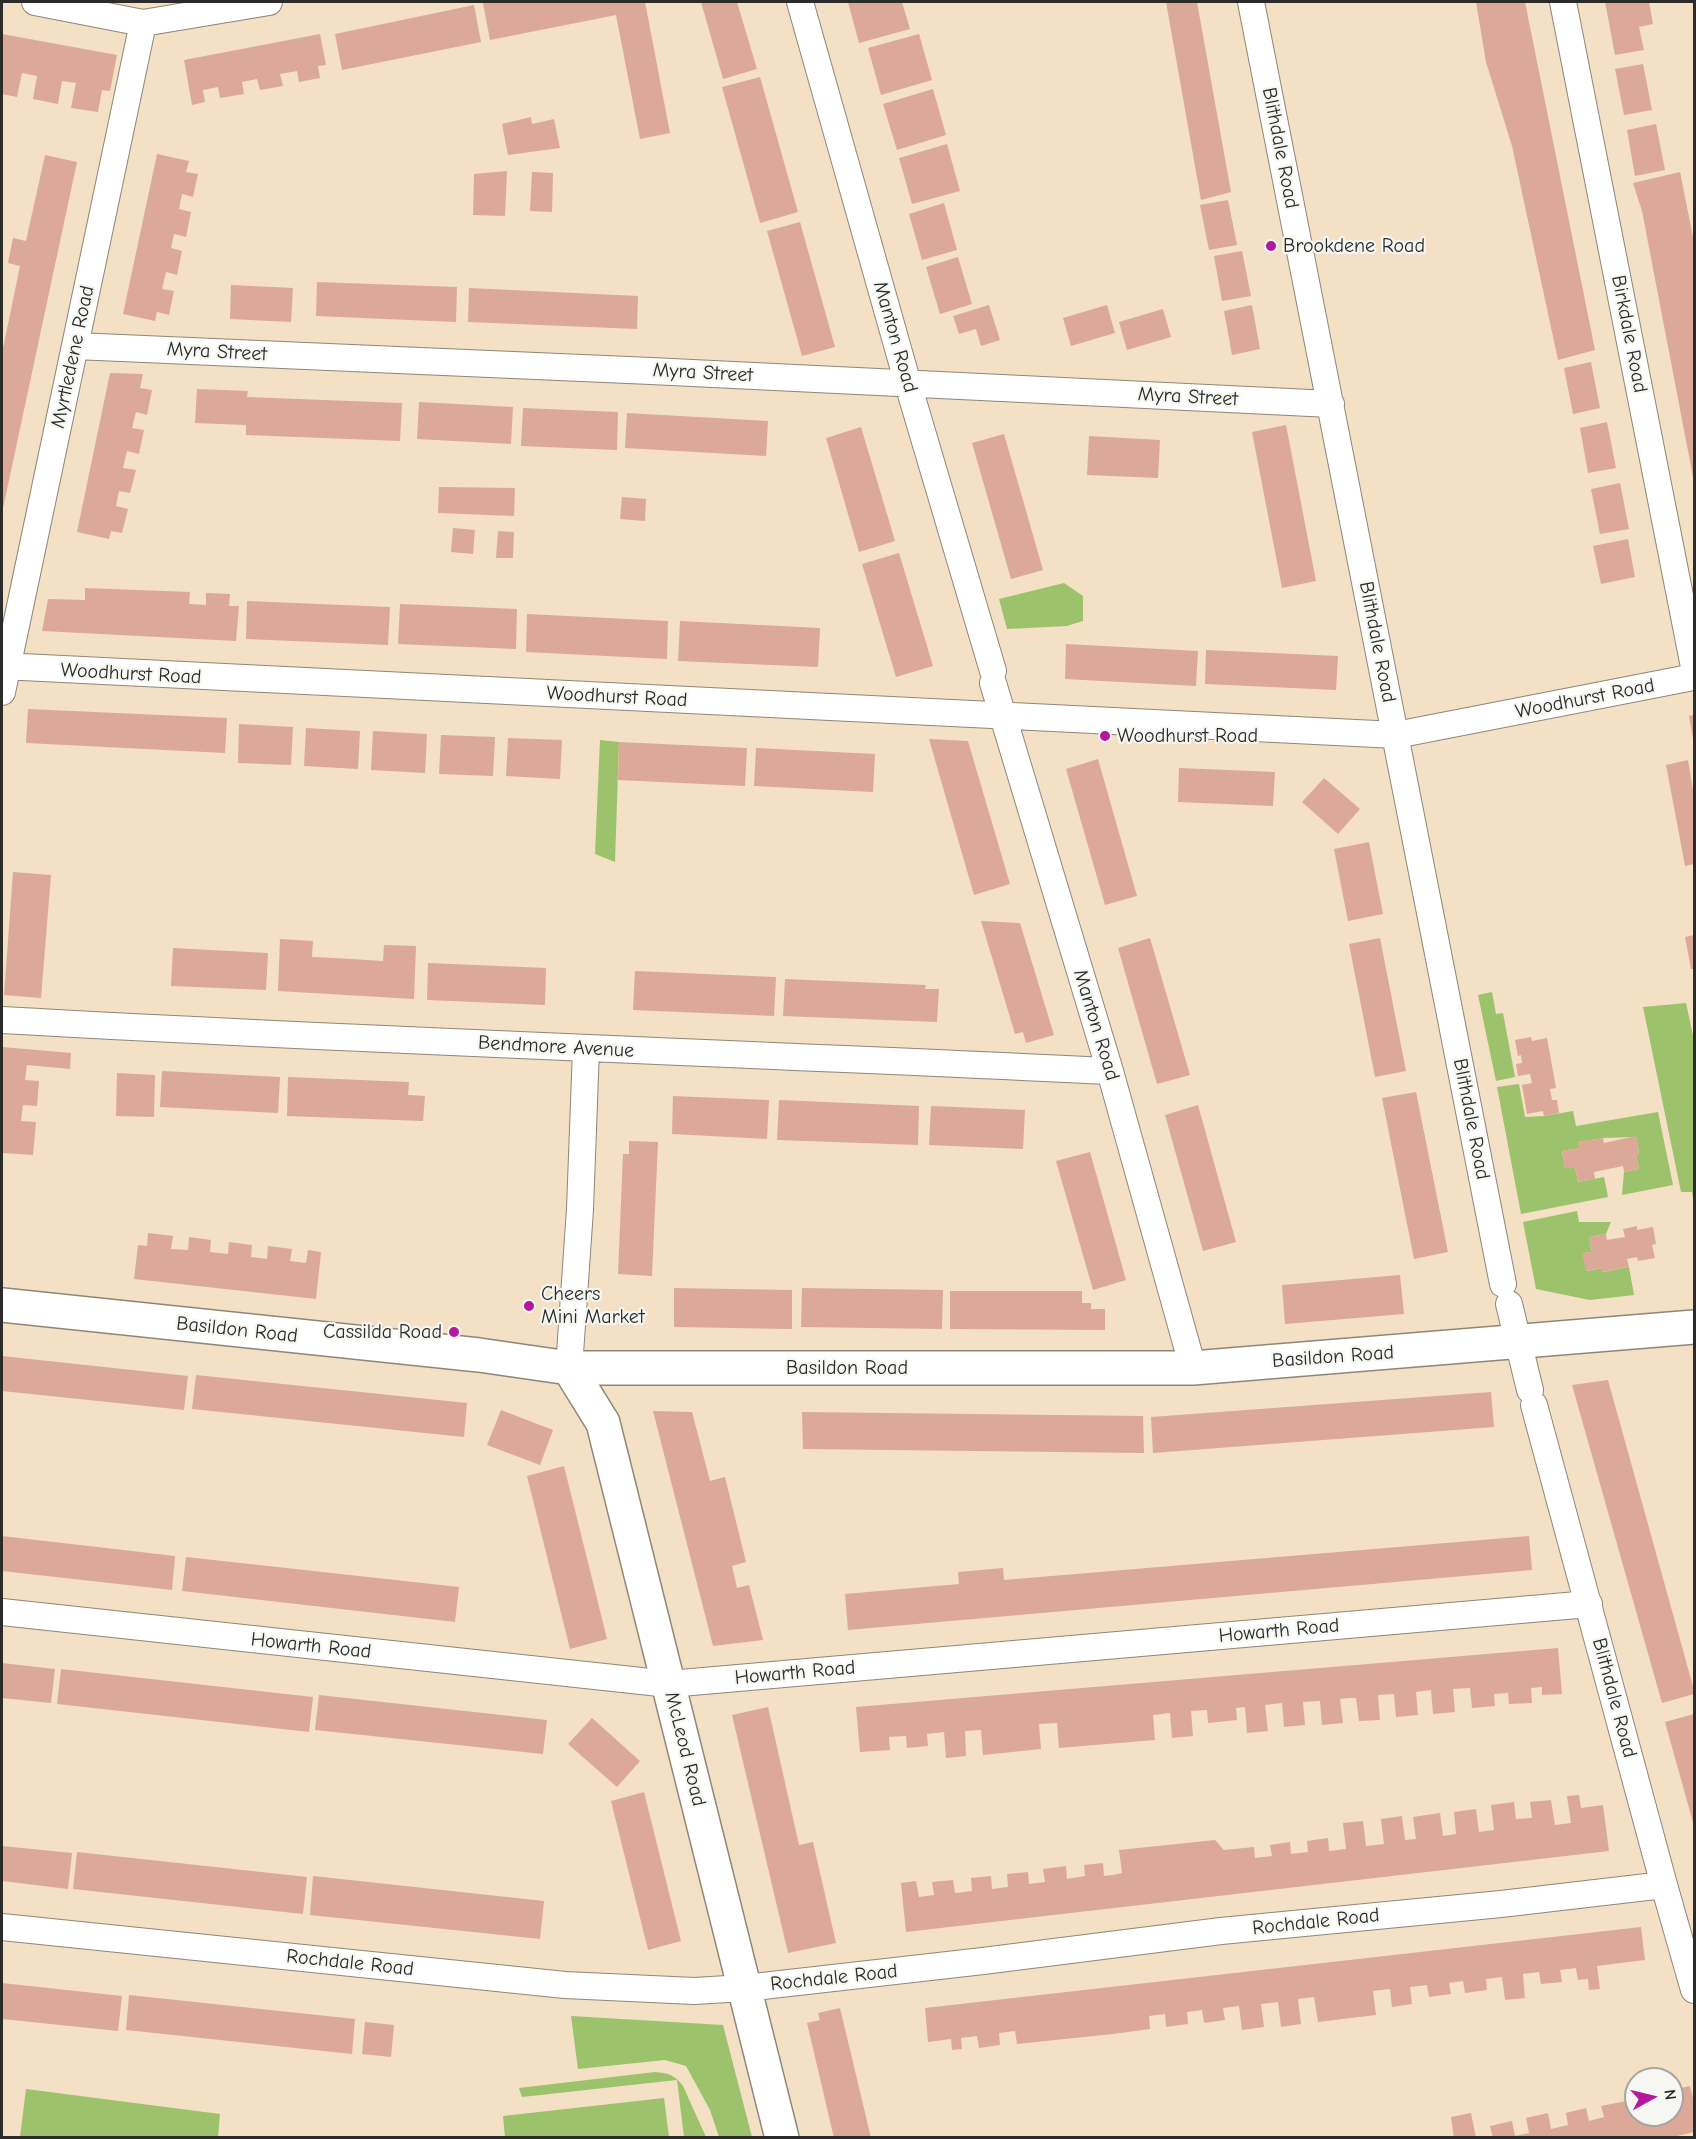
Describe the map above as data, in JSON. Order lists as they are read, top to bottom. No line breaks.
{"streets":{"main road":["Basildon Road","McLeod Road"],"street":["Blithdale Road","Birkdale Road","Manton Road","Myra Street","Myrtledene Road","Woodhurst Road","Bendmore Avenue","Howarth Road","Rochdale Road"]},"crossings":[["Blithdale Road","Myra Street"],["Blithdale Road","Woodhurst Road"],["Blithdale Road","Basildon Road"],["Blithdale Road","Howarth Road"],["Blithdale Road","Rochdale Road"],["Manton Road","Myra Street"],["Manton Road","Woodhurst Road"],["Manton Road","Bendmore Avenue"],["Manton Road","Basildon Road"],["Myra Street","Myrtledene Road"],["Myrtledene Road","Woodhurst Road"],["Basildon Road","McLeod Road"],["Howarth Road","McLeod Road"],["McLeod Road","Rochdale Road"]],"places":["Brookdene Road","Woodhurst Road","Cheers Mini Market","Cassilda Road"],"north":"right"}
